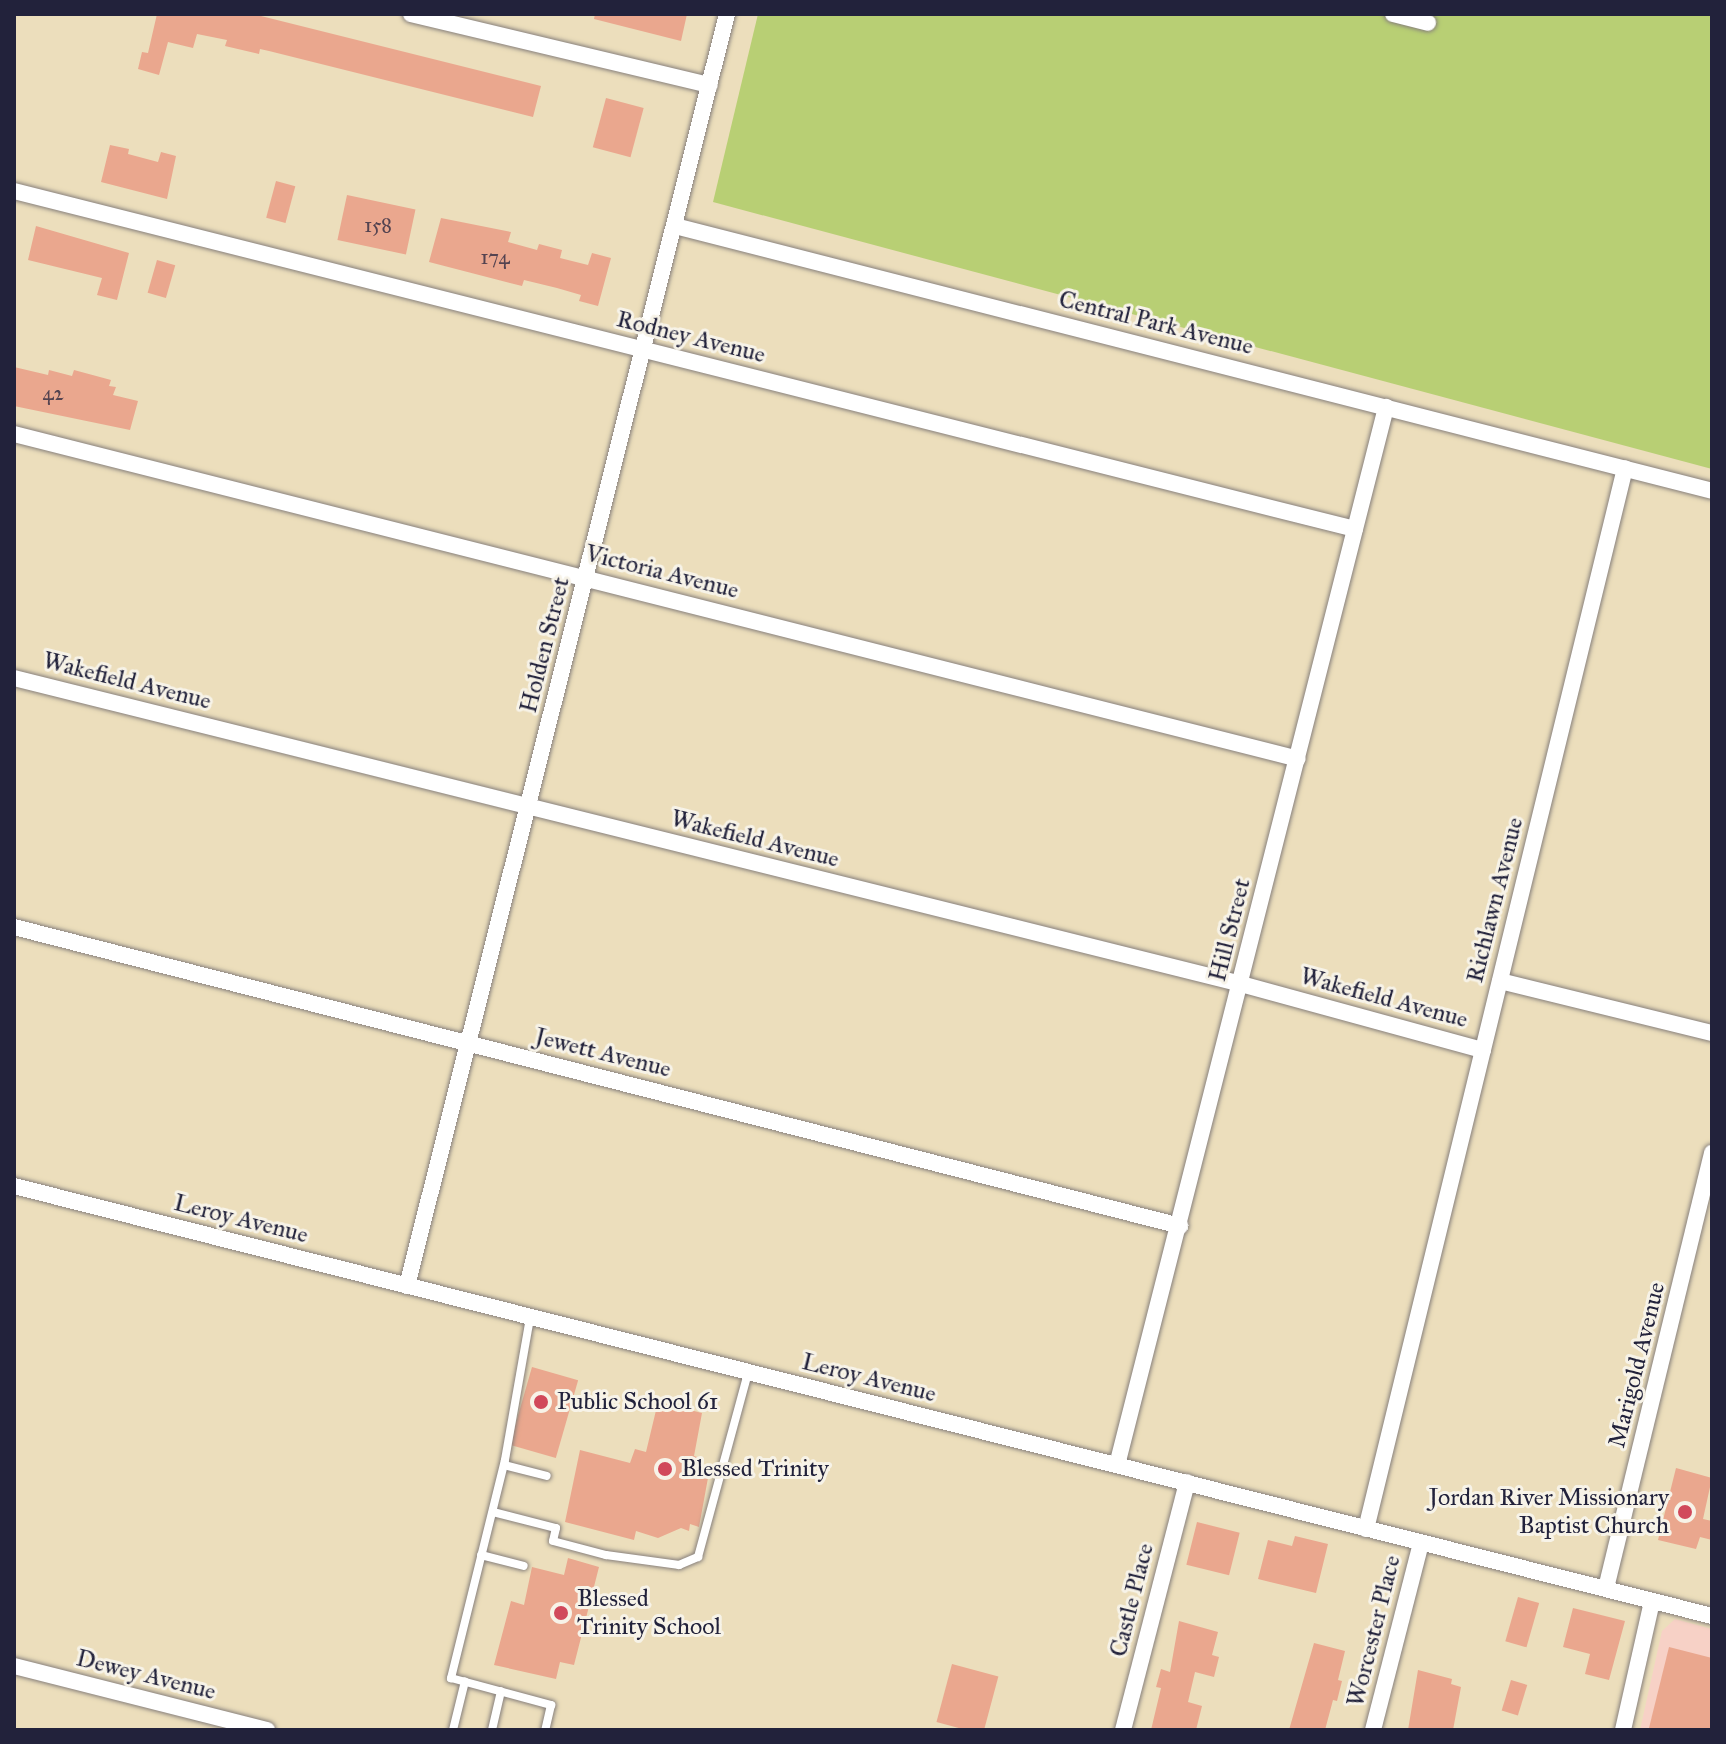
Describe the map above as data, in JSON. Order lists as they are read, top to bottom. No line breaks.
{"streets":{"street":["Central Park Avenue","Rodney Avenue","Victoria Avenue","Holden Street","Wakefield Avenue","Richlawn Avenue","Hill Street","Jewett Avenue","Leroy Avenue","Marigold Avenue","Castle Place","Worcester Place","Dewey Avenue"]},"crossings":[["Central Park Avenue","Holden Street"],["Central Park Avenue","Richlawn Avenue"],["Central Park Avenue","Hill Street"],["Rodney Avenue","Holden Street"],["Rodney Avenue","Hill Street"],["Victoria Avenue","Holden Street"],["Victoria Avenue","Hill Street"],["Holden Street","Wakefield Avenue"],["Holden Street","Jewett Avenue"],["Holden Street","Leroy Avenue"],["Wakefield Avenue","Richlawn Avenue"],["Wakefield Avenue","Hill Street"],["Richlawn Avenue","Leroy Avenue"],["Hill Street","Jewett Avenue"],["Hill Street","Leroy Avenue"],["Leroy Avenue","Marigold Avenue"],["Leroy Avenue","Castle Place"],["Leroy Avenue","Worcester Place"]],"places":["Public School 61","Blessed Trinity","Jordan River Missionary Baptist Church","Blessed Trinity School"],"house_numbers":["158","174","42"]}
